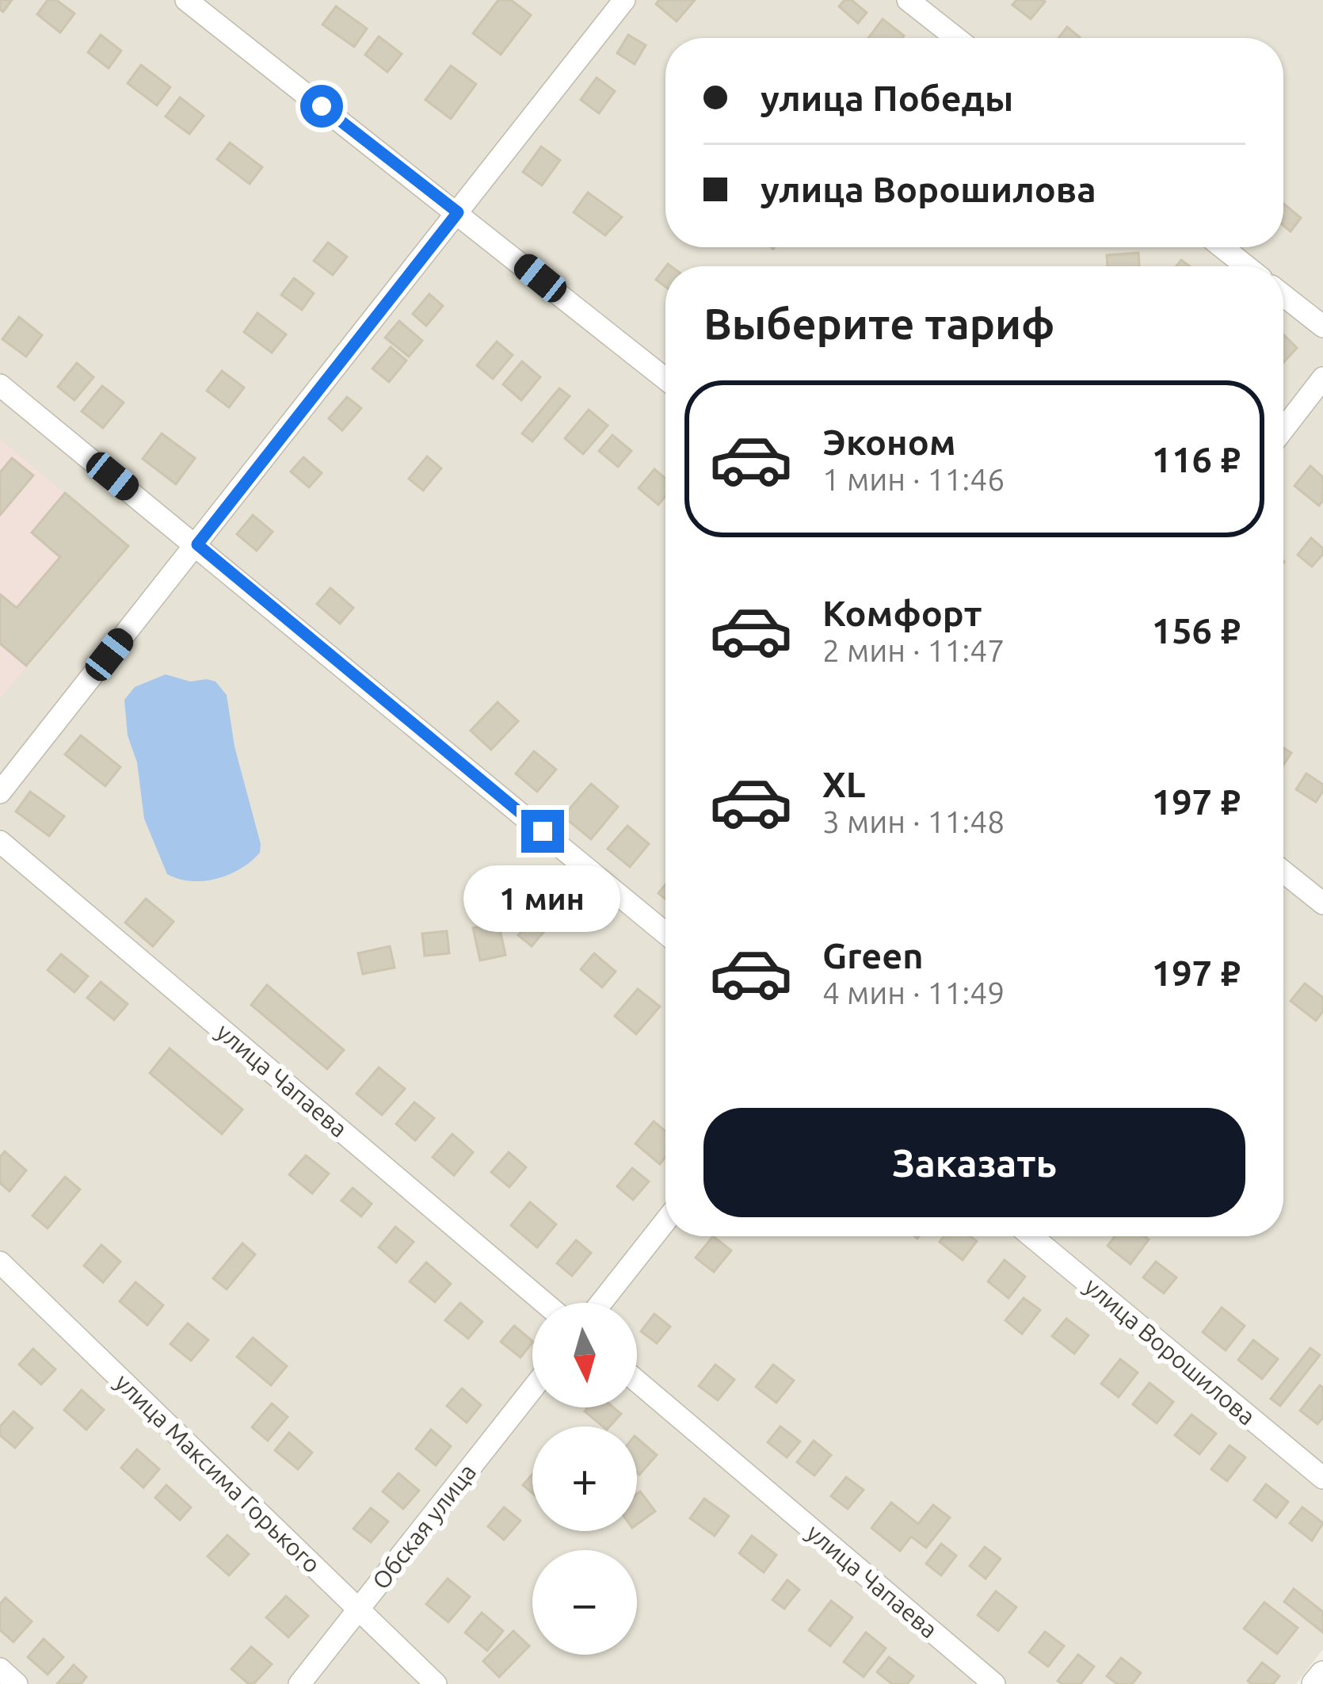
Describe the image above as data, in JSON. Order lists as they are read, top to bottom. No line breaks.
{"streets":{"street":["улица Чапаева","улица Ворошилова","улица Максима Горького","Обская улица"]},"crossings":[["улица Максима Горького","Обская улица"]],"north":"bottom","page":{"banner":["улица Победы","улица Ворошилова"],"heading":"Выберите тариф","list":[{"name":"Эконом","note":"1 мин · 11:46","value":"116 ₽"},{"name":"Комфорт","note":"2 мин · 11:47","value":"156 ₽"},{"name":"XL","note":"3 мин · 11:48","value":"197 ₽"},{"name":"Green","note":"4 мин · 11:49","value":"197 ₽"}],"bubble":"1 мин","buttons":"Заказать","map_buttons":["+","−"]}}
